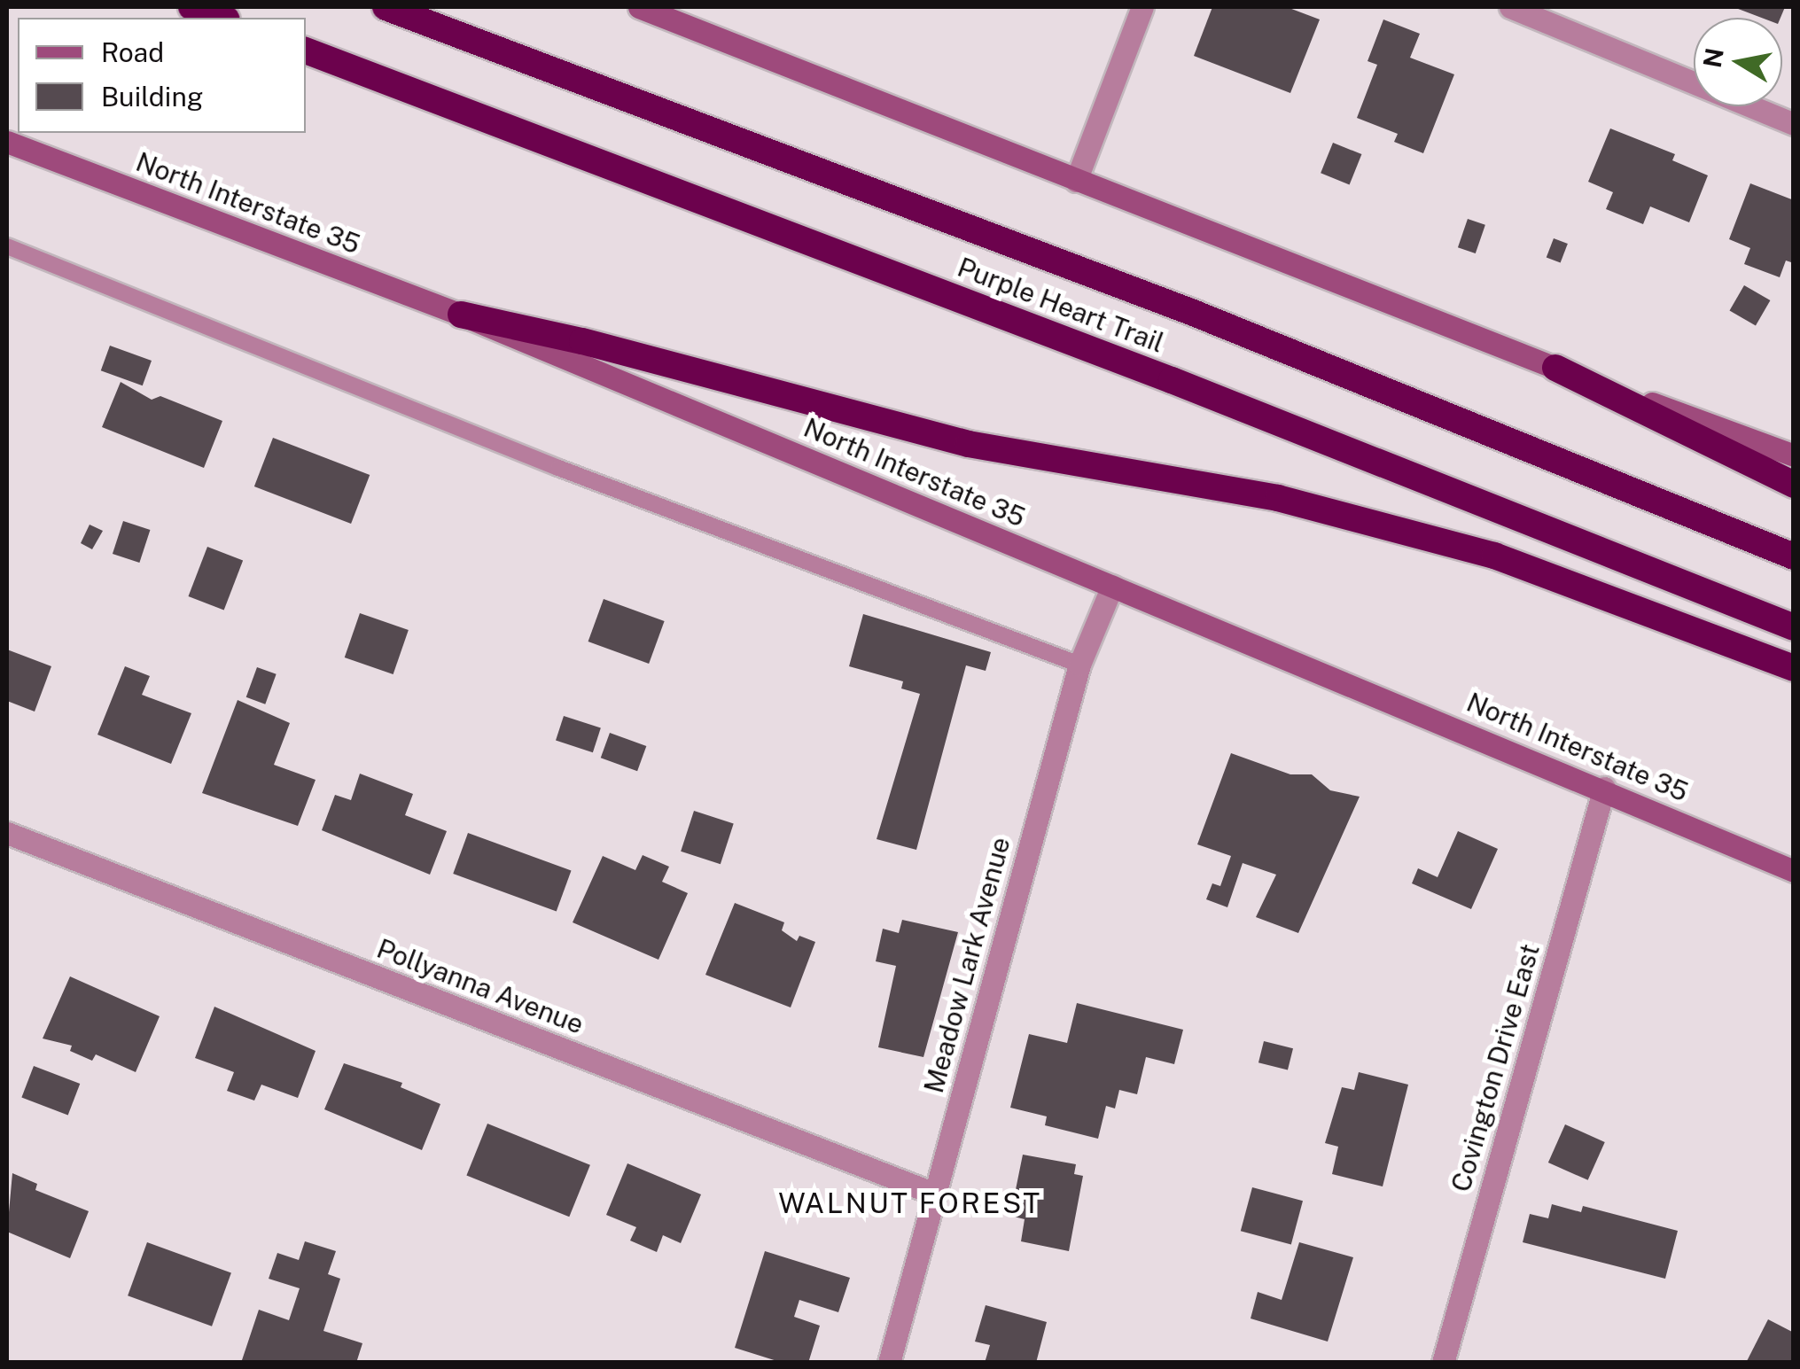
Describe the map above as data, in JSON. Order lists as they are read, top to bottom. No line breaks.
{"streets":{"highway":["Purple Heart Trail"],"main road":["North Interstate 35"],"street":["Meadow Lark Avenue","Pollyanna Avenue","Covington Drive East"]},"crossings":[["North Interstate 35","Meadow Lark Avenue"],["North Interstate 35","Covington Drive East"],["Meadow Lark Avenue","Pollyanna Avenue"]],"districts":["WALNUT FOREST"],"legend":["Road","Building"],"north":"left"}
